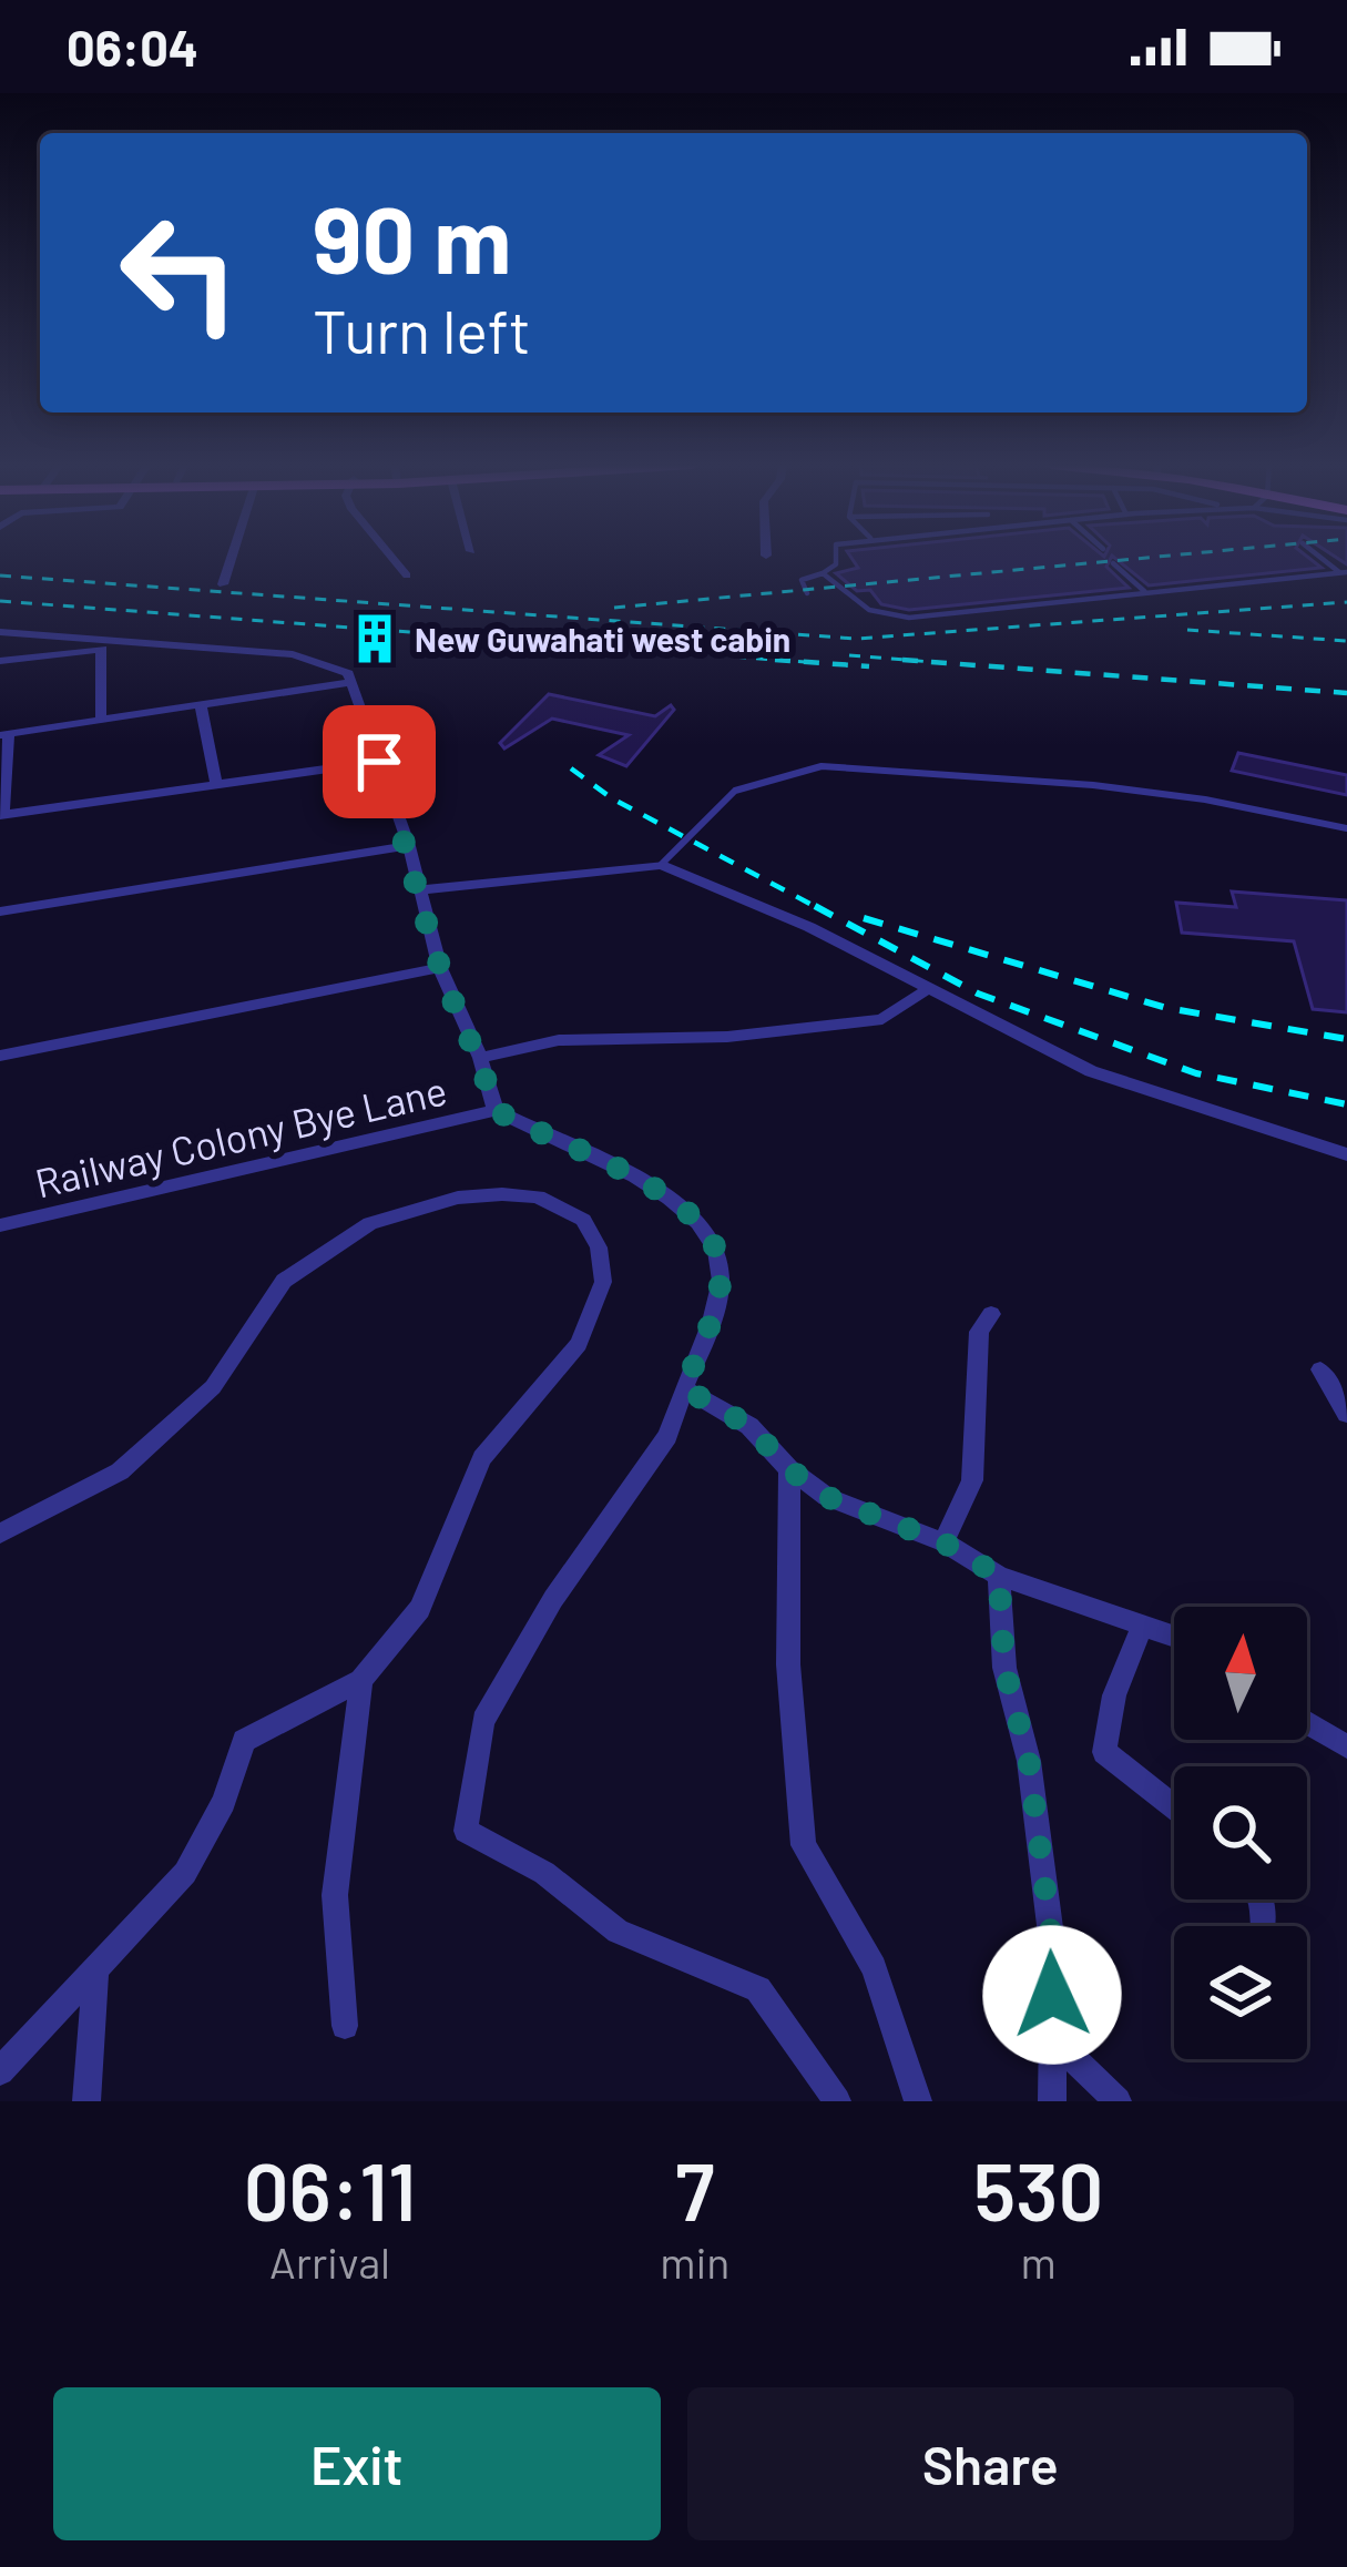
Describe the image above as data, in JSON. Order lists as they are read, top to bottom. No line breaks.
{"streets":{"street":["Railway Colony Bye Lane"]},"places":{"building":["New Guwahati west cabin"]},"north":"top","page":{"status":"06:04","turn":["90 m","Turn left"],"eta":["06:11","Arrival","7","min","530","m"],"buttons":["Exit","Share"]}}
